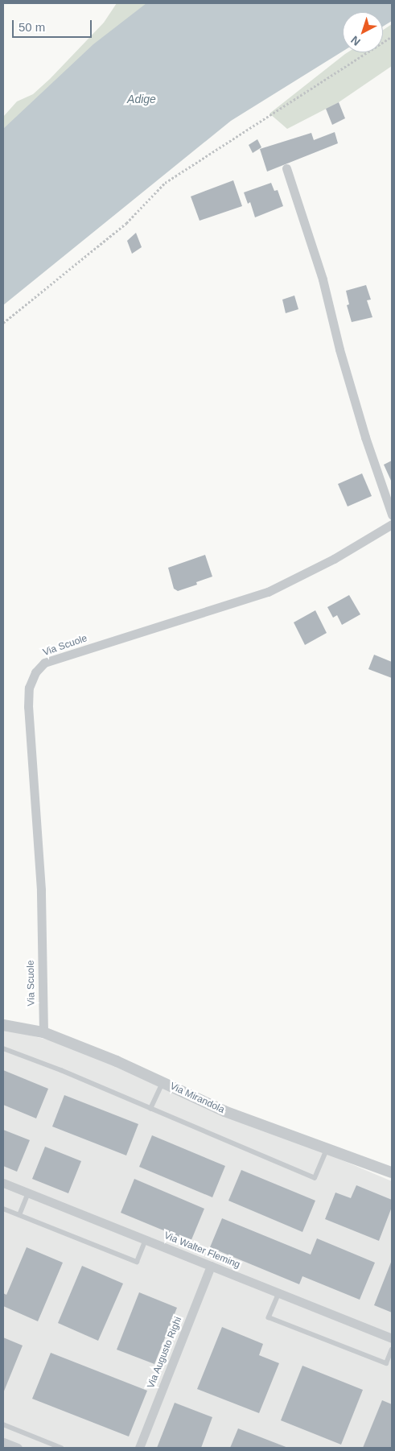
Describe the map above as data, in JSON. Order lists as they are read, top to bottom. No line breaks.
{"streets":{"street":["Via Scuole","Via Mirandola","Via Walter Fleming","Via Augusto Righi"]},"crossings":[["Via Scuole","Via Mirandola"],["Via Walter Fleming","Via Augusto Righi"]],"water":["Adige"],"scale_bar":"50 m","north":"bottom left"}
